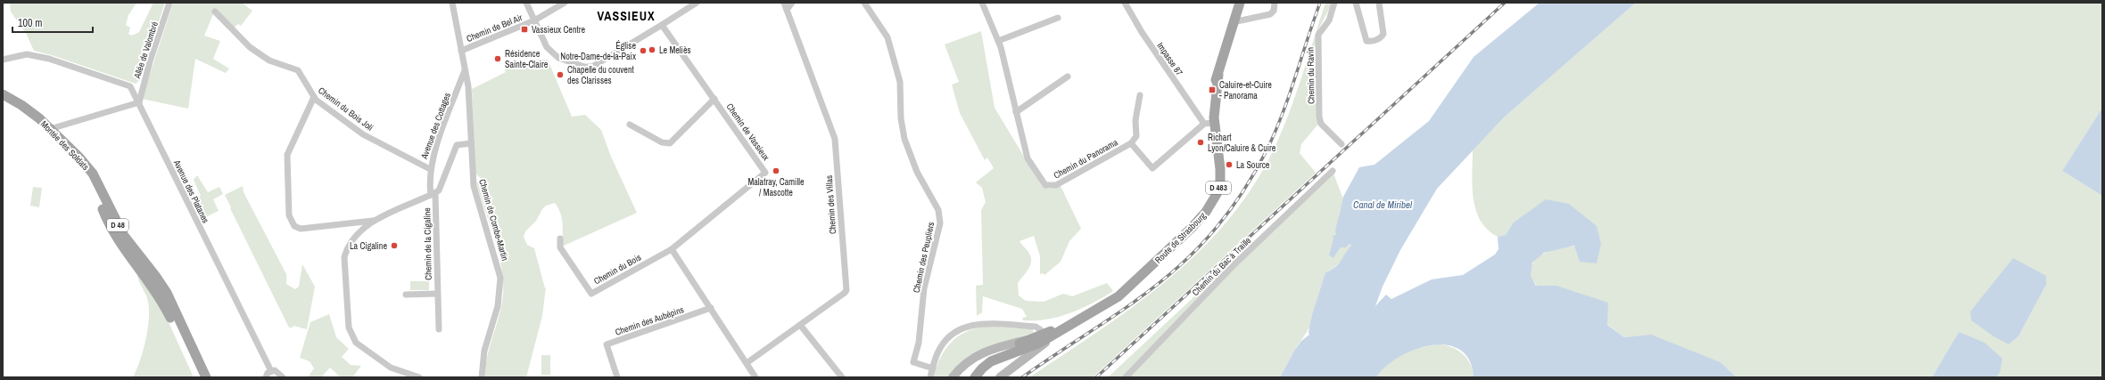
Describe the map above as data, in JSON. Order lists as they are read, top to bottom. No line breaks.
{"streets":{"main road":["Montée des Soldats","D 483","D 48","Route de Strasbourg"],"street":["Chemin de Bel Air","Allée de Valombré","Impasse 87","Chemin du Ravin","Chemin du Bois Joli","Avenue des Cottages","Chemin de Vassieux","Chemin du Panorama","Avenue des Platanes","Chemin des Villas","Chemin de Combe-Martin","Chemin de la Cigaline","Chemin des Peupliers","Chemin du Bac à Traille","Chemin du Bois","Chemin des Aubépins"]},"crossings":[["Chemin de Bel Air","Chemin de Combe-Martin"],["Allée de Valombré","Avenue des Platanes"],["Impasse 87","Chemin du Panorama"],["Impasse 87","Route de Strasbourg"],["Chemin du Bois Joli","Avenue des Cottages"],["Avenue des Cottages","Chemin de Combe-Martin"],["Avenue des Cottages","Chemin de la Cigaline"],["Chemin de Vassieux","Chemin du Bois"],["Chemin du Panorama","Route de Strasbourg"],["Chemin de Combe-Martin","Chemin de la Cigaline"]],"districts":["VASSIEUX"],"water":["Canal de Miribel"],"places":{"transit":["Vassieux Centre","Caluire-et-Cuire - Panorama"],"other":["Le Meliès","Église Notre-Dame-de-la-Paix","Résidence Sainte-Claire","Chapelle du couvent des Clarisses","Richart Lyon/Caluire & Cuire","La Source","Malatray, Camille / Mascotte","La Cigaline"]},"scale_bar":"100 m"}
